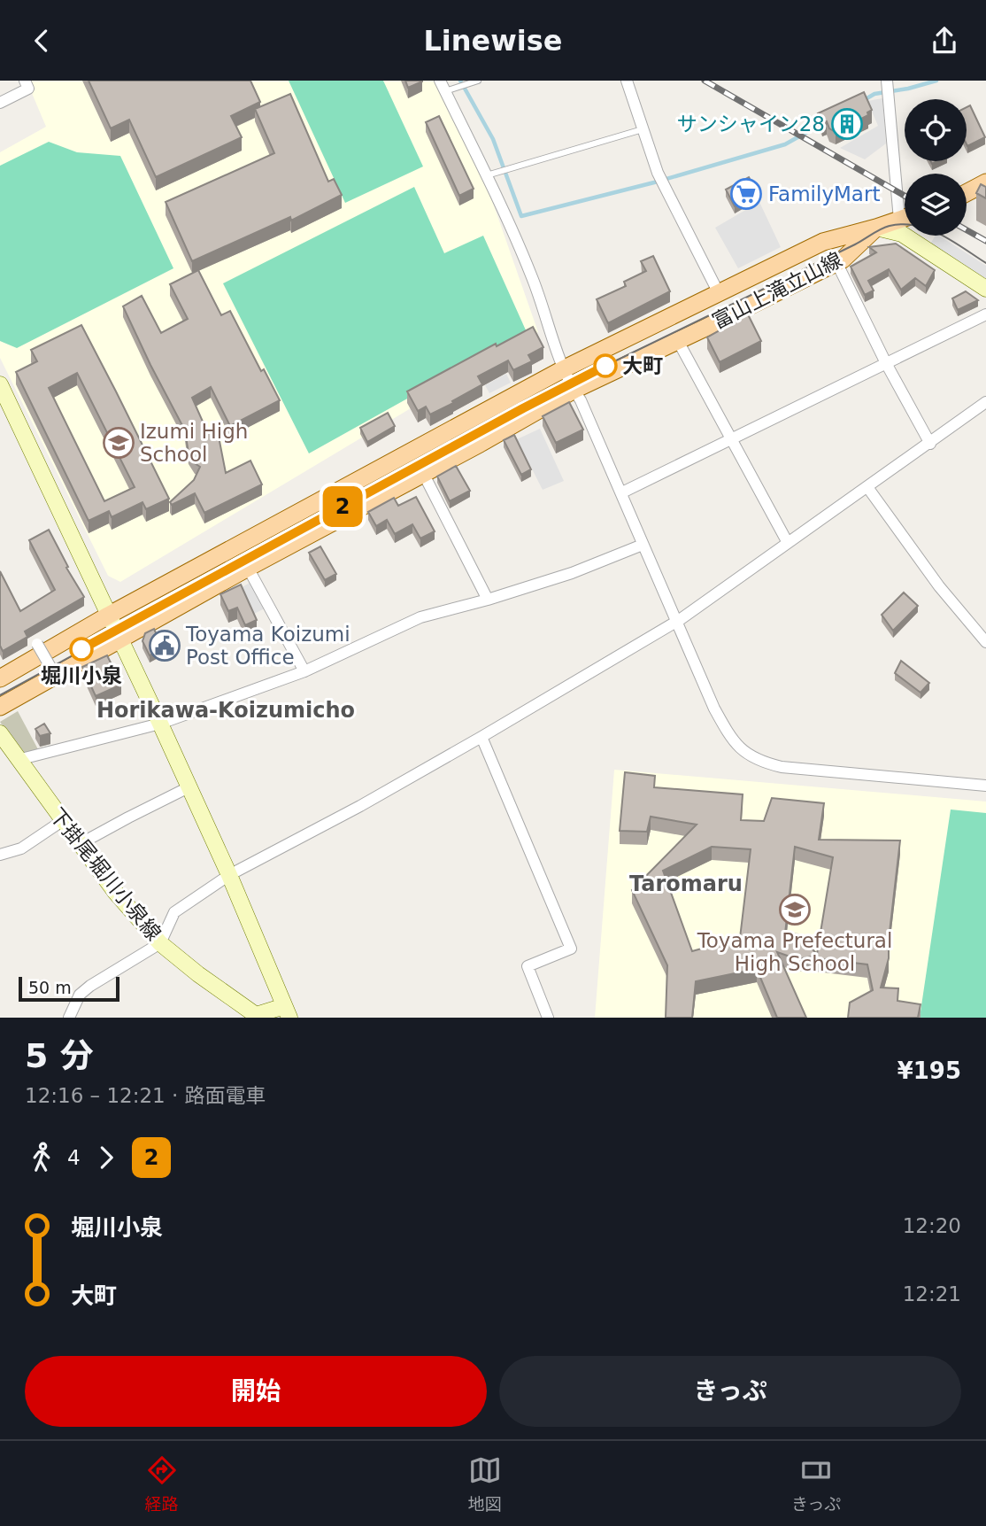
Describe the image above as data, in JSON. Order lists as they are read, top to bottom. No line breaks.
{"streets":{"main road":["富山上滝立山線"],"street":["下掛尾堀川小泉線"]},"districts":["Horikawa-Koizumicho","Taromaru"],"places":{"building":["サンシャイン28"],"supermarket":["FamilyMart"],"other":["大町","堀川小泉"],"school or university":["Izumi High School","Toyama Prefectural High School"],"public building":["Toyama Koizumi Post Office"]},"lines":["tram line 2"],"scale_bar":"50 m","page":{"header":"Linewise","on_map":"2","scale":"50 m","heading":["5 分","12:16 – 12:21 · 路面電車","¥195"],"legs":["4","2"],"list":[{"name":"堀川小泉","value":"12:20"},{"name":"大町","value":"12:21"}],"buttons":["開始","きっぷ"],"tabs":["経路","地図","きっぷ"]}}
